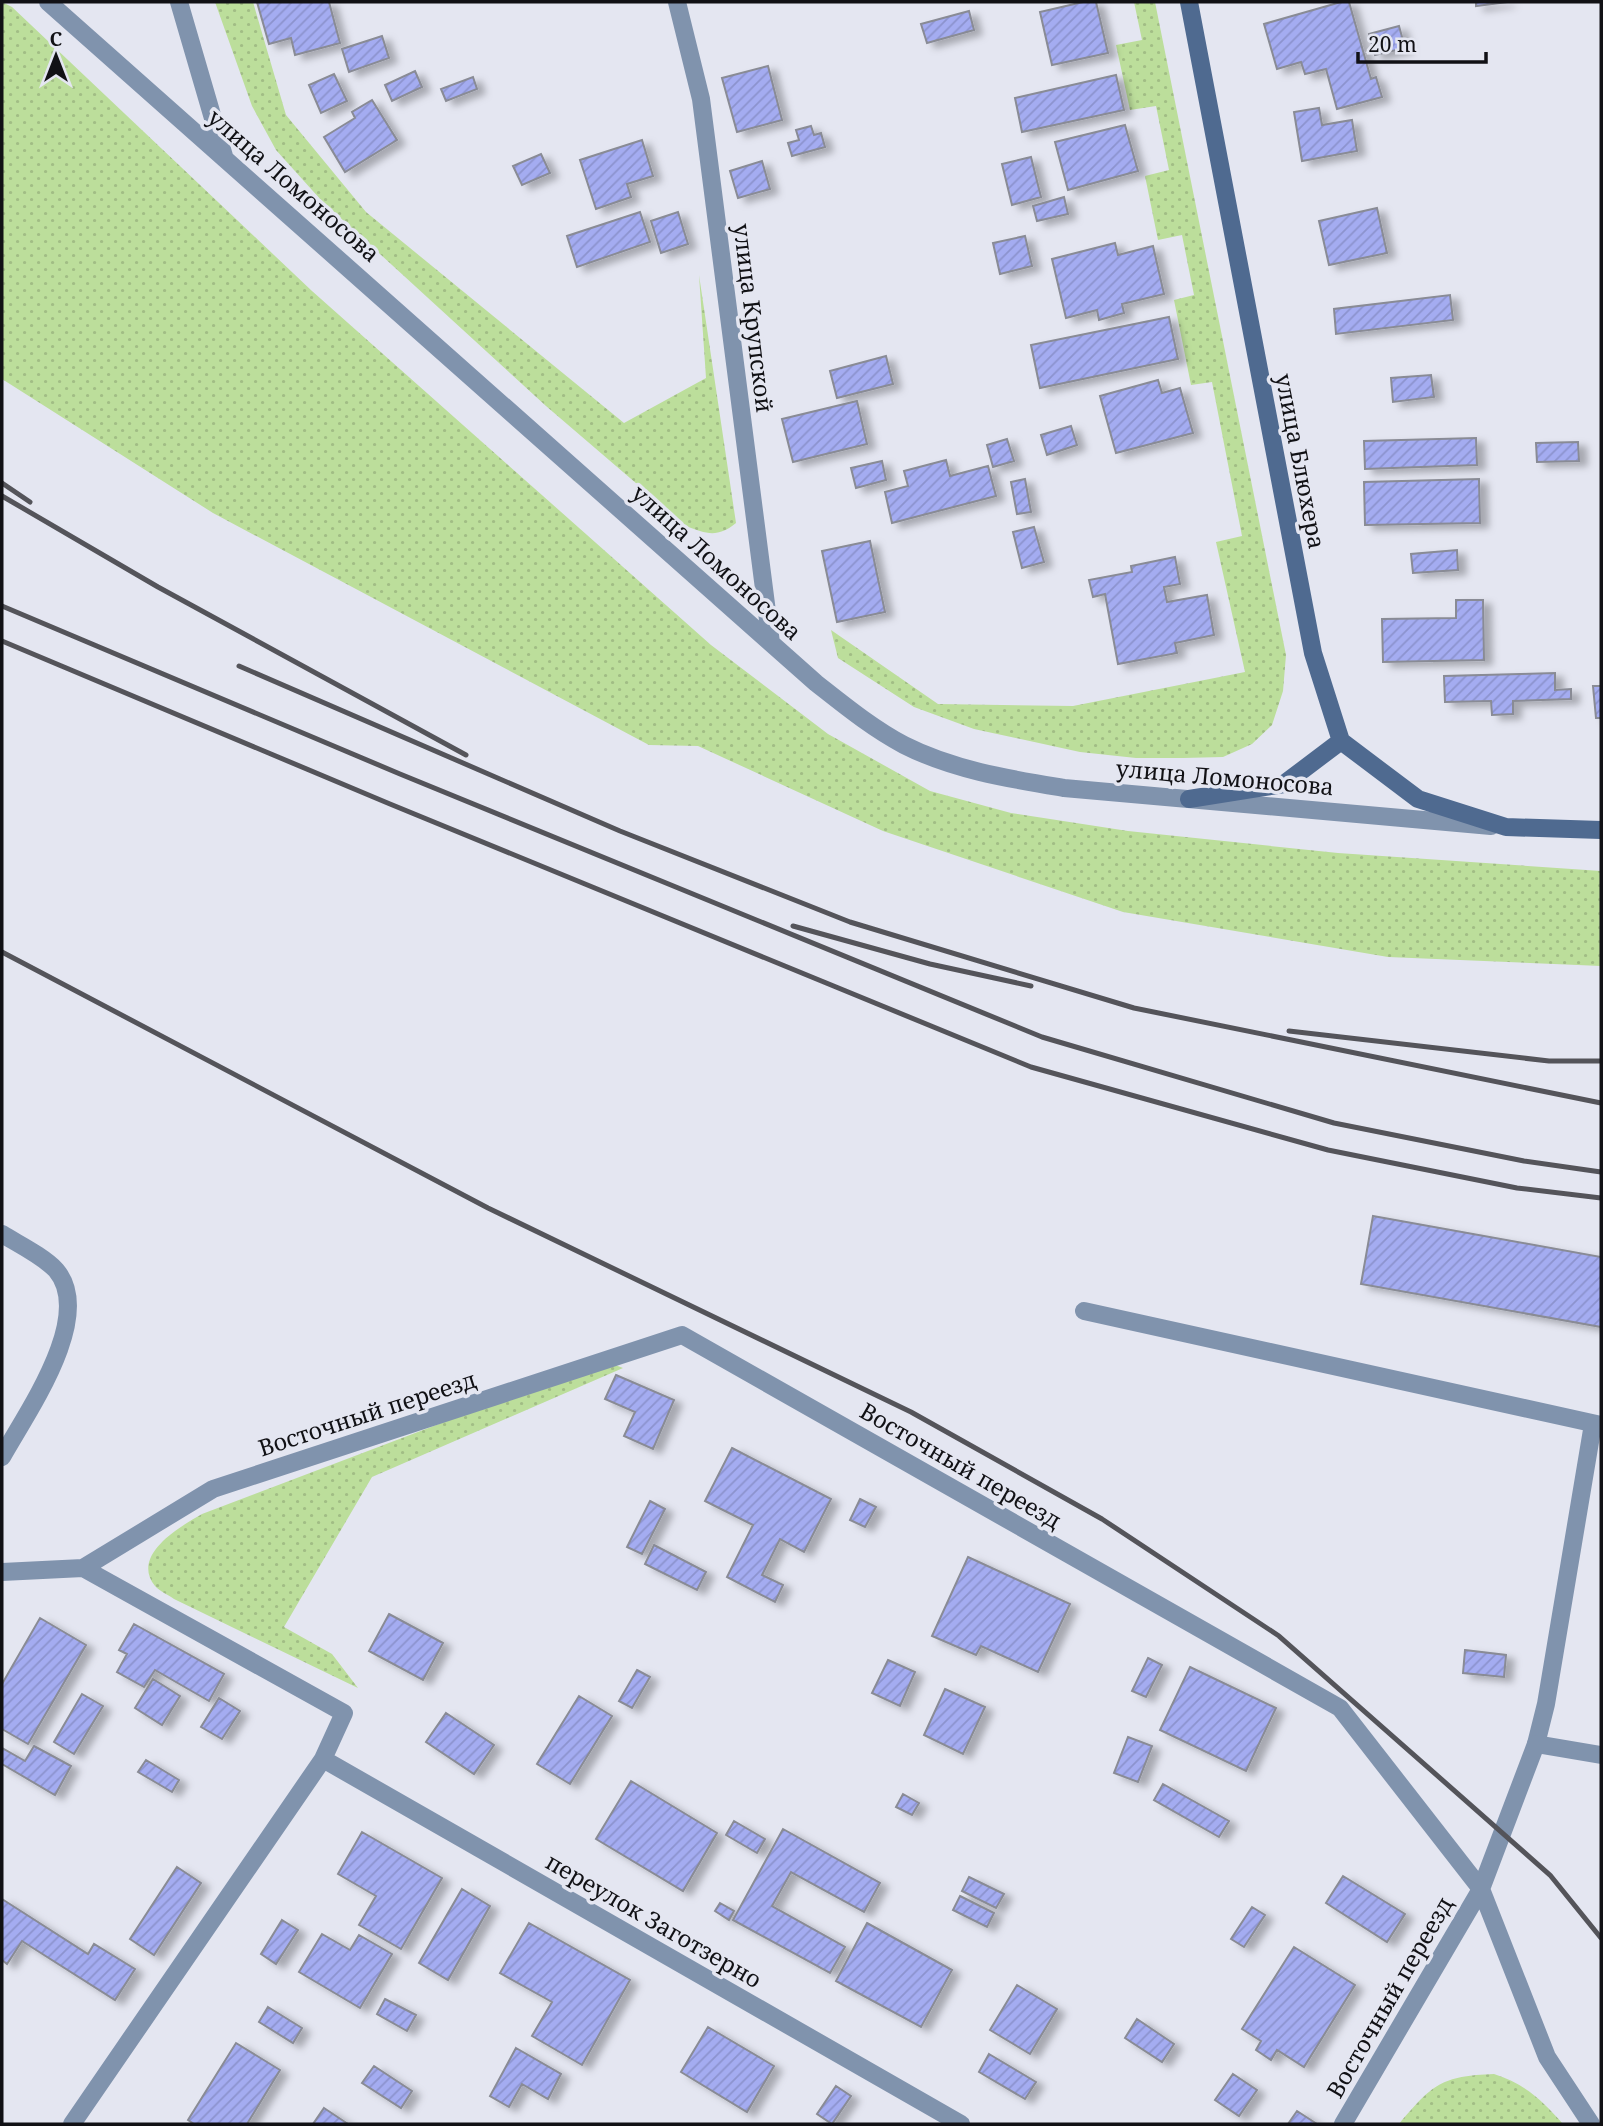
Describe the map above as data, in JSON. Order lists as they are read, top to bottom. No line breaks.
{"streets":{"street":["улица Ломоносова","улица Крупской","улица Блюхера","Восточный переезд","переулок Заготзерно"]},"crossings":[["улица Ломоносова","улица Крупской"]],"scale_bar":"20 m","north":"top"}
